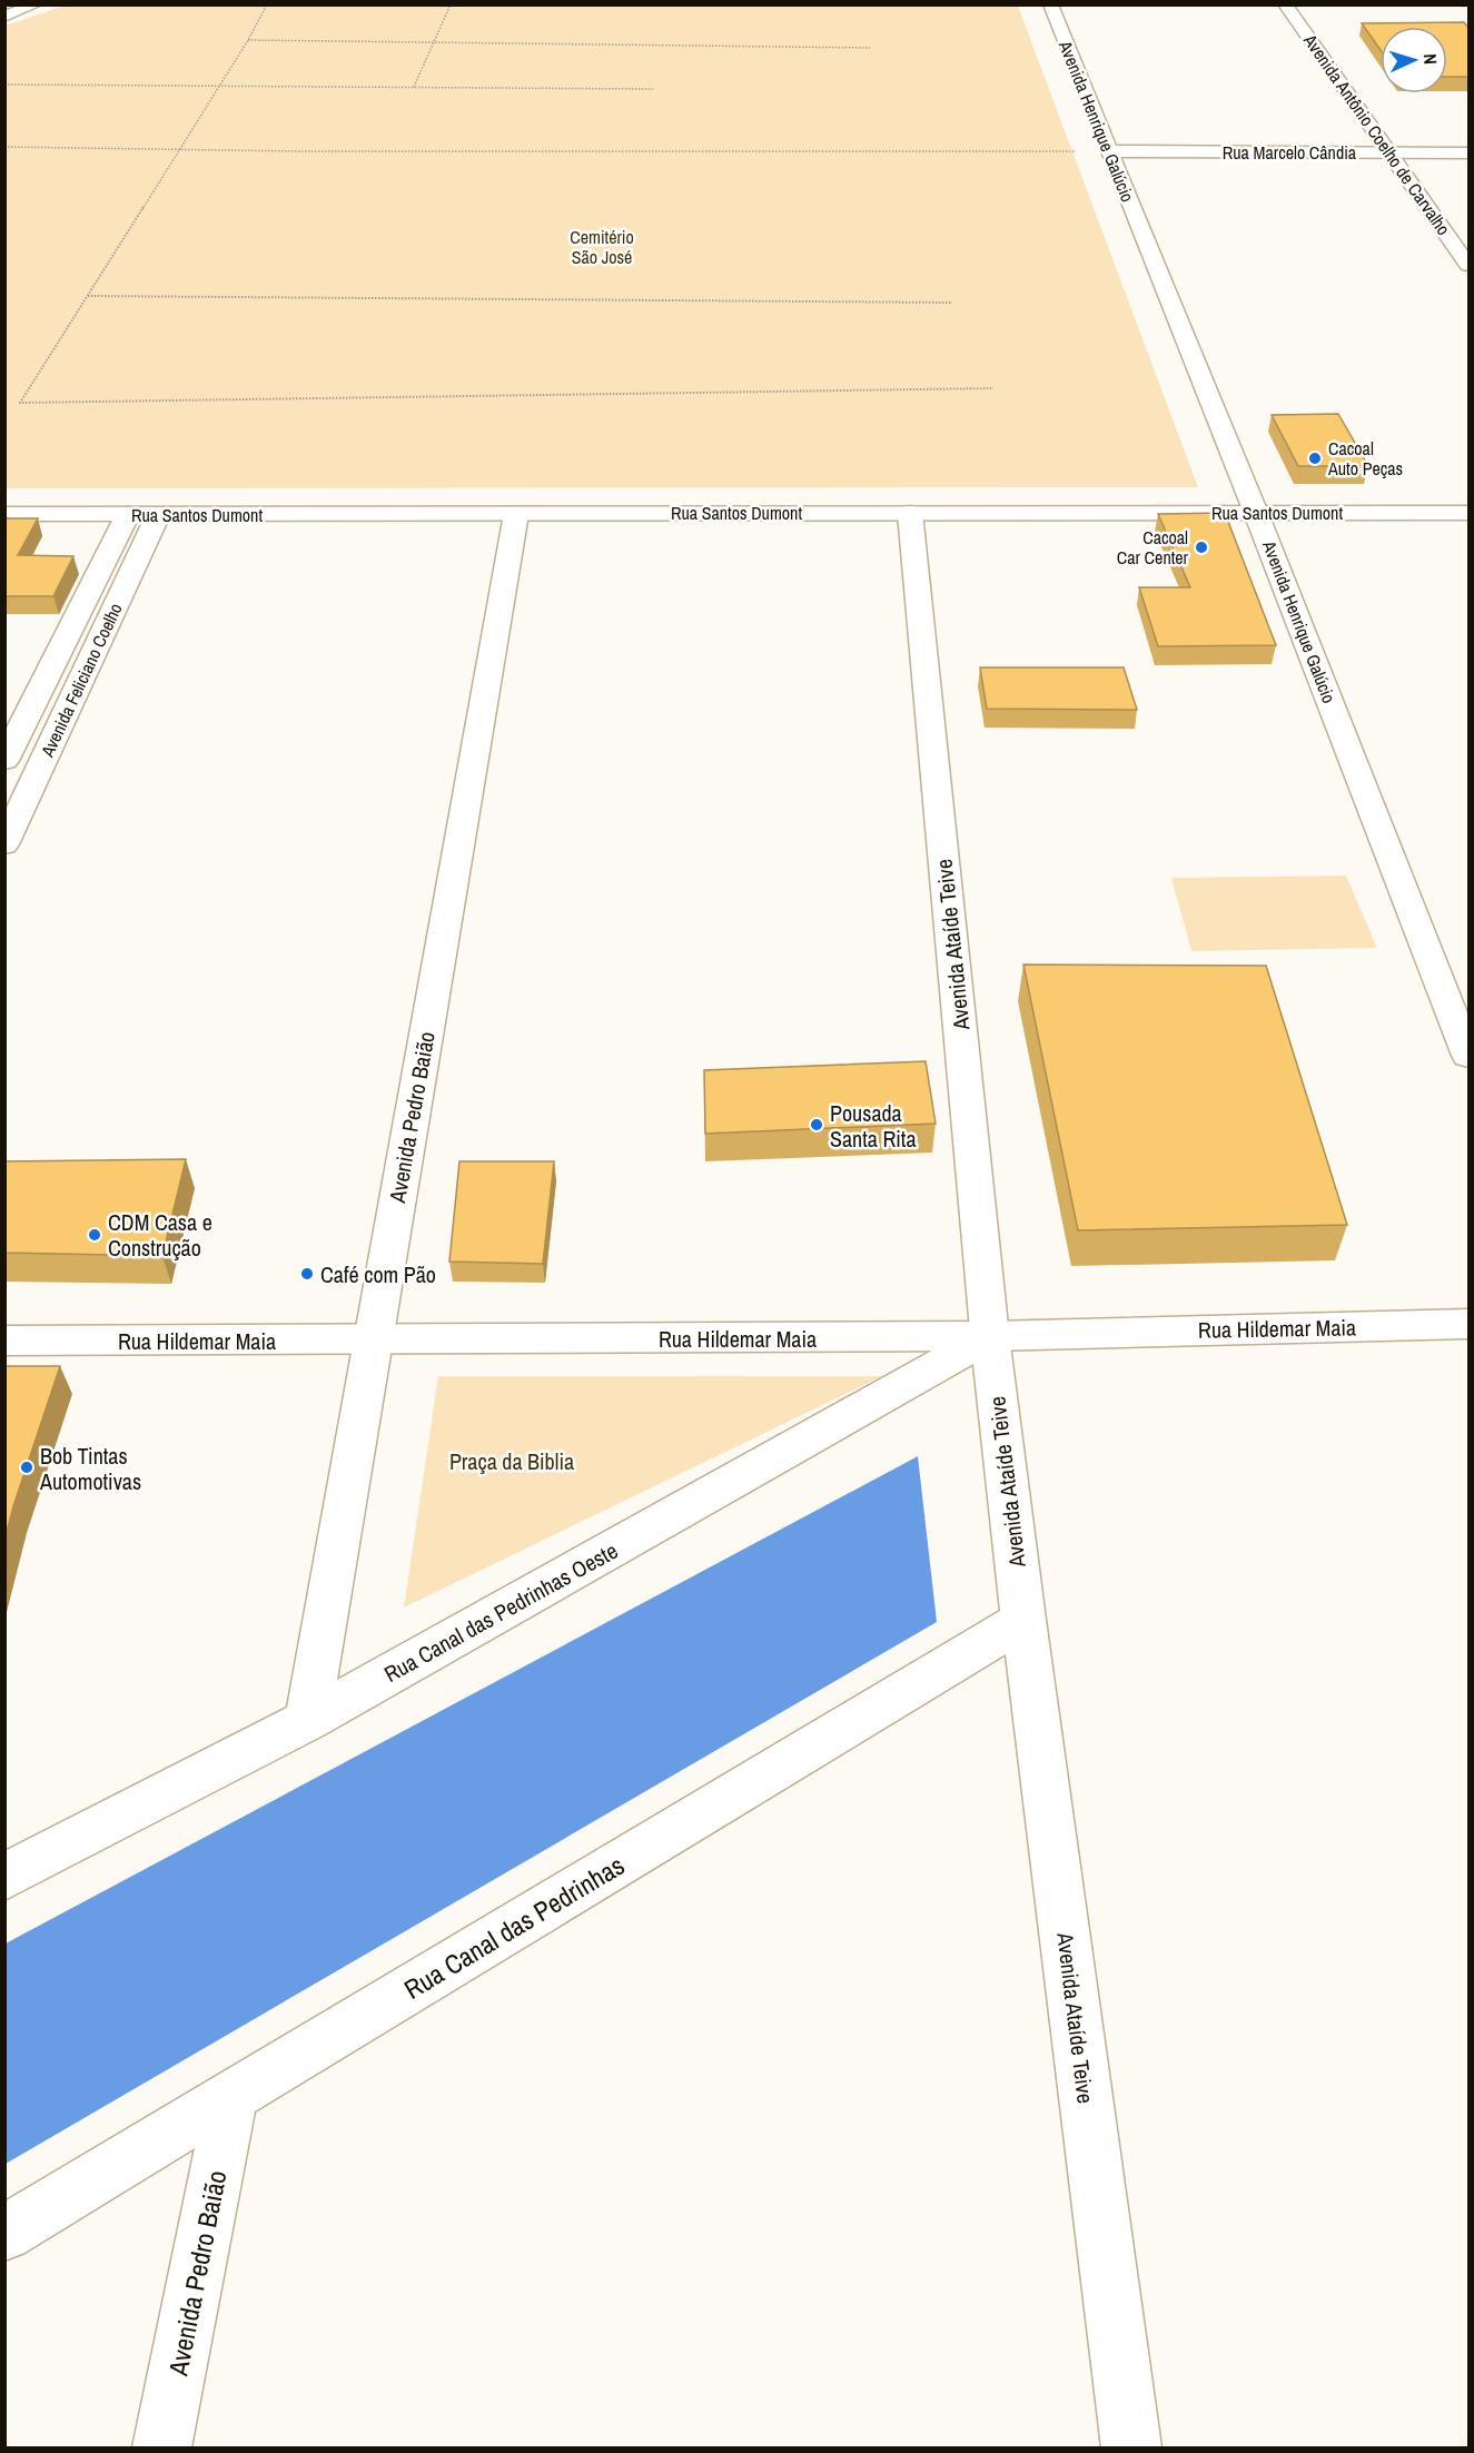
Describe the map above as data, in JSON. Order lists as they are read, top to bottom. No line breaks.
{"streets":{"street":["Avenida Henrique Galúcio","Avenida Antônio Coelho de Carvalho","Rua Marcelo Cândia","Rua Santos Dumont","Avenida Feliciano Coelho","Avenida Ataíde Teive","Avenida Pedro Baião","Rua Hildemar Maia","Rua Canal das Pedrinhas Oeste","Rua Canal das Pedrinhas"]},"crossings":[["Avenida Henrique Galúcio","Rua Marcelo Cândia"],["Avenida Henrique Galúcio","Rua Santos Dumont"],["Avenida Antônio Coelho de Carvalho","Rua Marcelo Cândia"],["Rua Santos Dumont","Avenida Feliciano Coelho"],["Rua Santos Dumont","Avenida Ataíde Teive"],["Rua Santos Dumont","Avenida Pedro Baião"],["Avenida Ataíde Teive","Rua Hildemar Maia"],["Avenida Ataíde Teive","Rua Canal das Pedrinhas Oeste"],["Avenida Ataíde Teive","Rua Canal das Pedrinhas"],["Avenida Pedro Baião","Rua Hildemar Maia"],["Avenida Pedro Baião","Rua Canal das Pedrinhas Oeste"],["Avenida Pedro Baião","Rua Canal das Pedrinhas"],["Rua Hildemar Maia","Rua Canal das Pedrinhas Oeste"]],"parks":["Cemitério São José","Praça da Biblia"],"places":["Cacoal Auto Peças","Cacoal Car Center","Pousada Santa Rita","CDM Casa e Construção","Café com Pão","Bob Tintas Automotivas"],"north":"right"}
